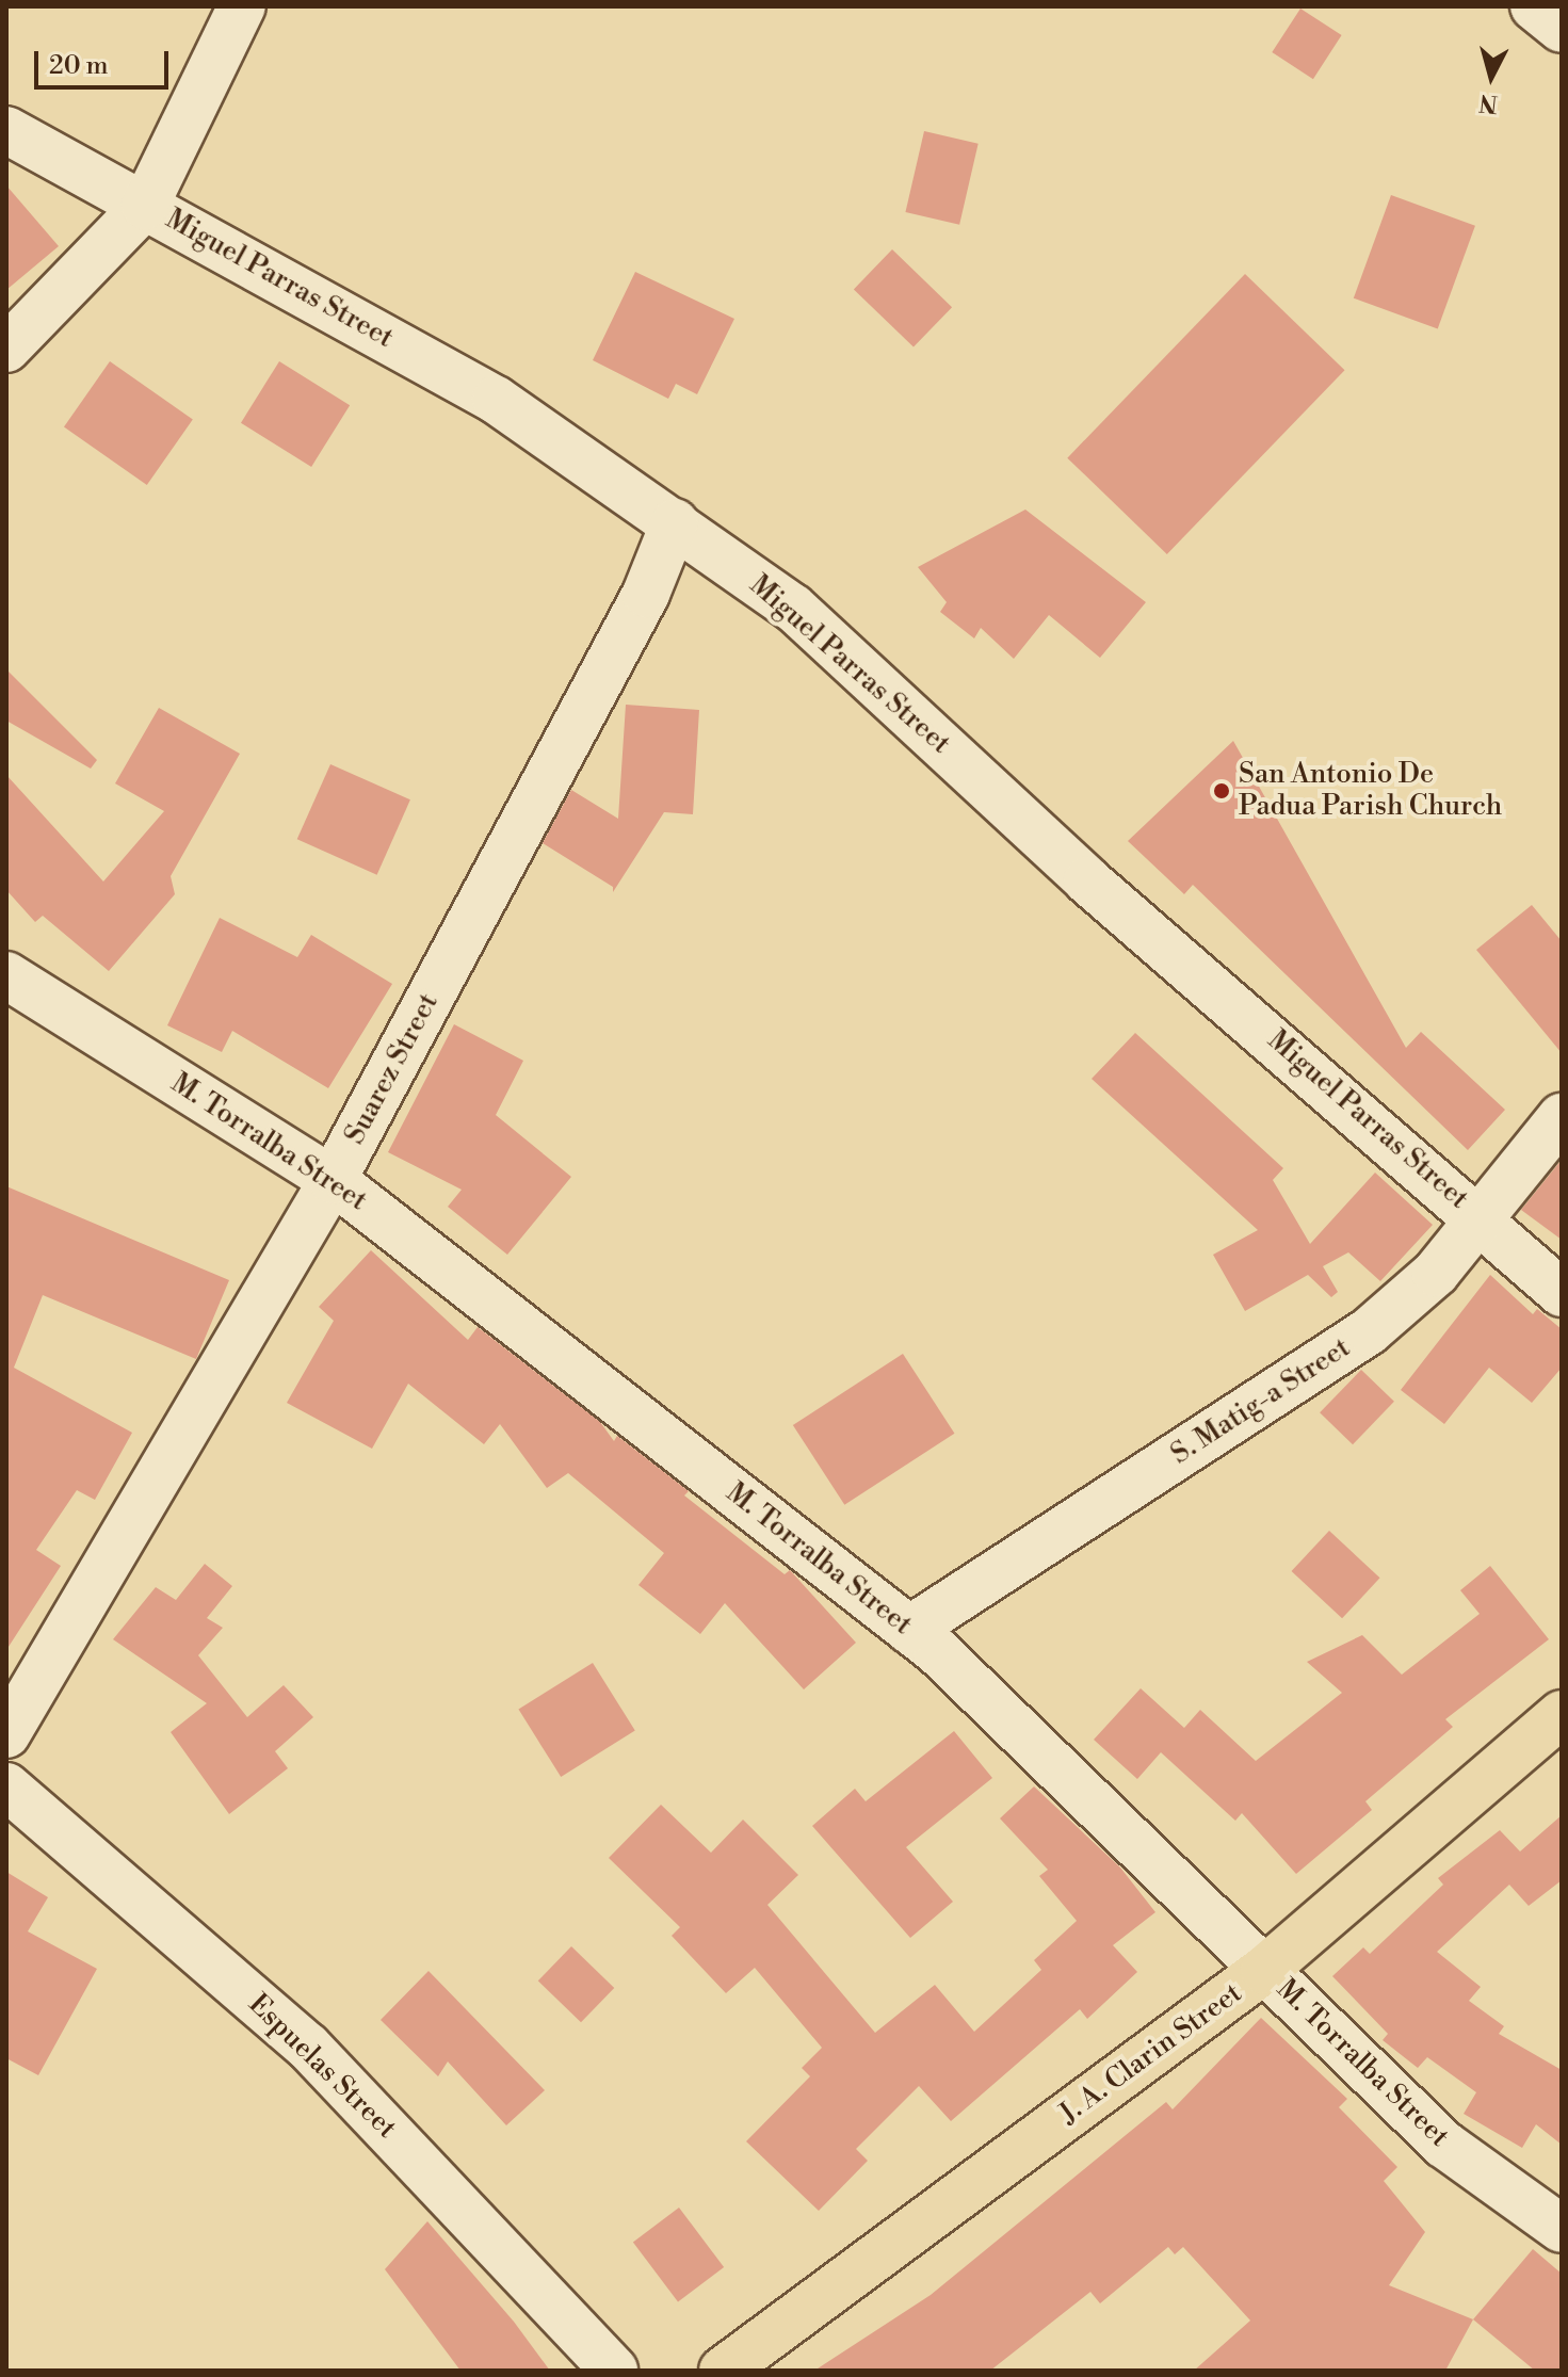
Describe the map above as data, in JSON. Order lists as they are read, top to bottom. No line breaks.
{"streets":{"main road":["J. A. Clarin Street"],"street":["Miguel Parras Street","Suarez Street","M. Torralba Street","S. Matig-a Street","Espuelas Street"]},"crossings":[["Miguel Parras Street","Suarez Street"],["Miguel Parras Street","S. Matig-a Street"],["Suarez Street","M. Torralba Street"],["M. Torralba Street","S. Matig-a Street"],["M. Torralba Street","J. A. Clarin Street"]],"places":["San Antonio De Padua Parish Church"],"scale_bar":"20 m","north":"bottom"}
